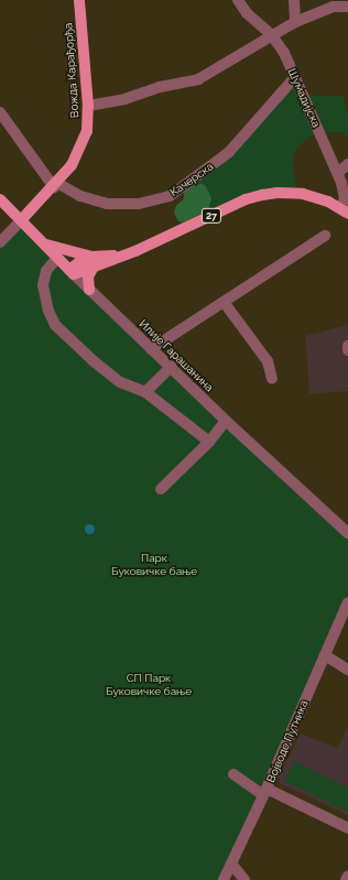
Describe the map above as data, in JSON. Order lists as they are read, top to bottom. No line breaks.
{"streets":{"main road":["Вожда Карађорђа","27","Илије Гарашанина"],"street":["Шумадијска","Качерска","Војводе Путника"]},"crossings":[["Вожда Карађорђа","Качерска"],["Вожда Карађорђа","Илије Гарашанина"],["Шумадијска","Качерска"],["Шумадијска","27"],["27","Илије Гарашанина"]],"parks":["Парк Буковичке бање","СП Парк Буковичке бање"]}
